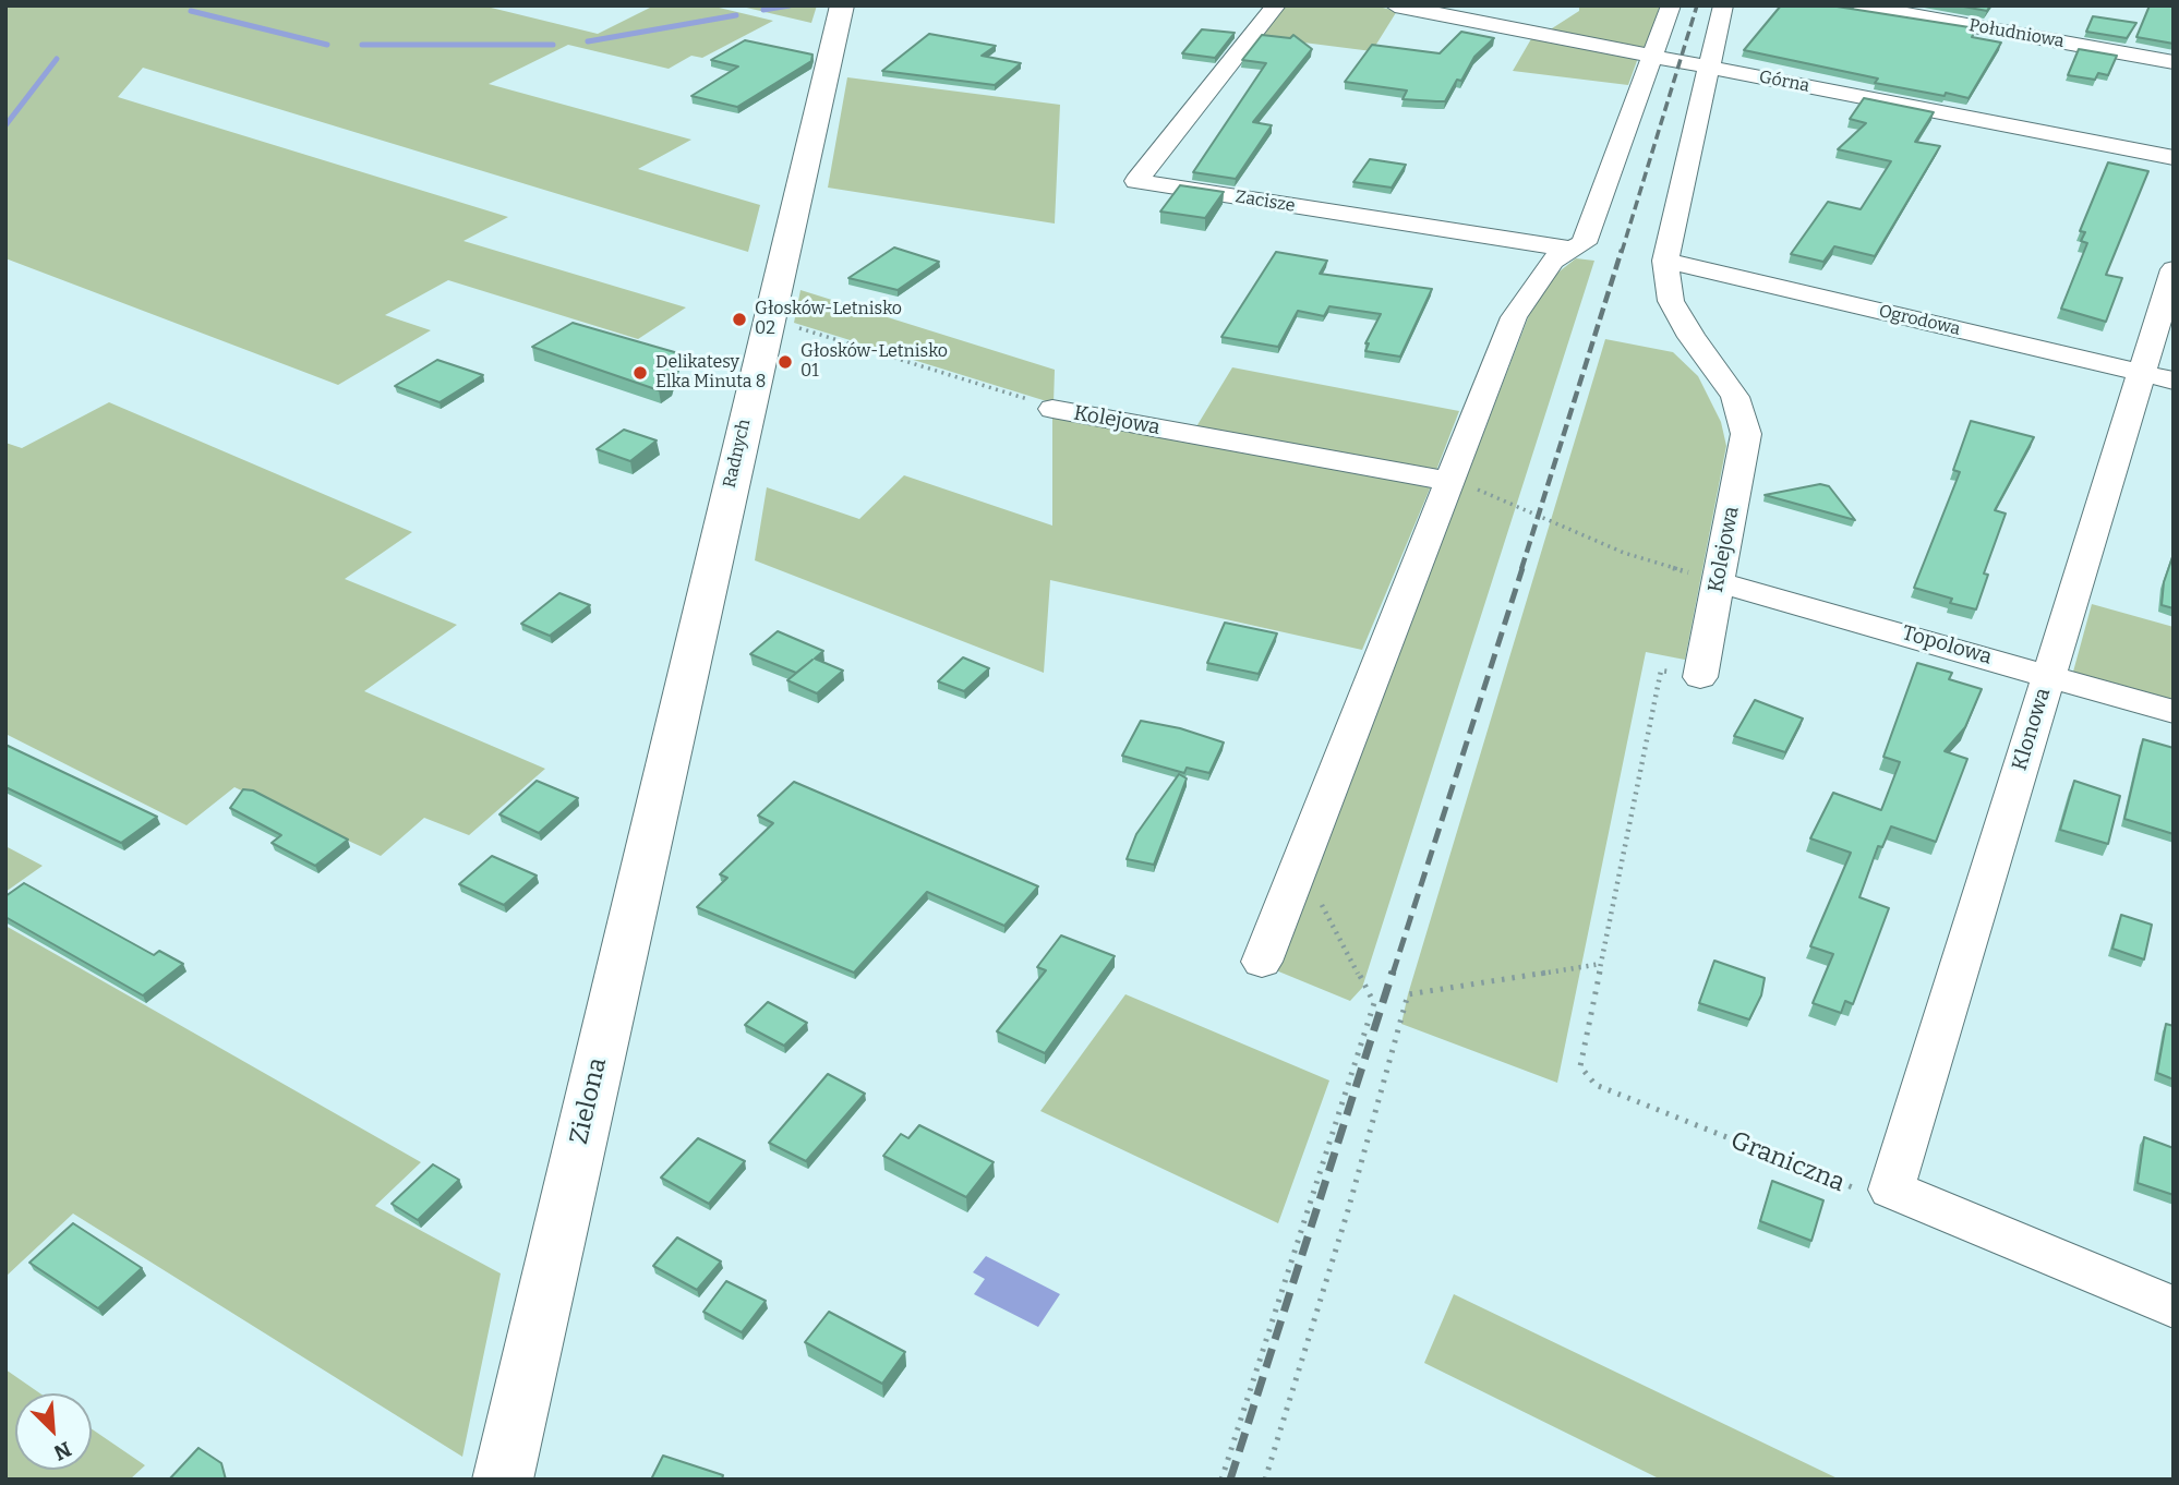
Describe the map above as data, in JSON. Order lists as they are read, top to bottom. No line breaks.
{"streets":{"street":["Południowa","Górna","Zacisze","Ogrodowa","Kolejowa","Radnych","Topolowa","Klonowa","Zielona"],"path":["Graniczna"]},"crossings":[["Górna","Kolejowa"],["Ogrodowa","Kolejowa"],["Ogrodowa","Klonowa"],["Kolejowa","Topolowa"],["Radnych","Zielona"],["Topolowa","Klonowa"],["Klonowa","Graniczna"]],"places":["Głosków-Letnisko 02","Głosków-Letnisko 01","Delikatesy Elka Minuta 8"],"north":"bottom right"}
